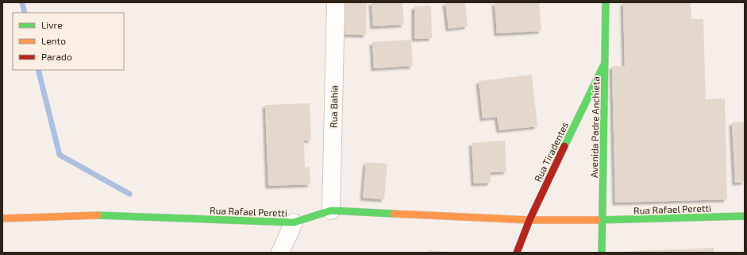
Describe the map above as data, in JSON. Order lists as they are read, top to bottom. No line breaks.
{"streets":{"street":["Rua Bahia","Avenida Padre Anchieta","Rua Tiradentes","Rua Rafael Peretti"]},"crossings":[["Rua Bahia","Rua Rafael Peretti"],["Avenida Padre Anchieta","Rua Tiradentes"],["Avenida Padre Anchieta","Rua Rafael Peretti"],["Rua Tiradentes","Rua Rafael Peretti"]],"legend":["Livre","Lento","Parado"]}
